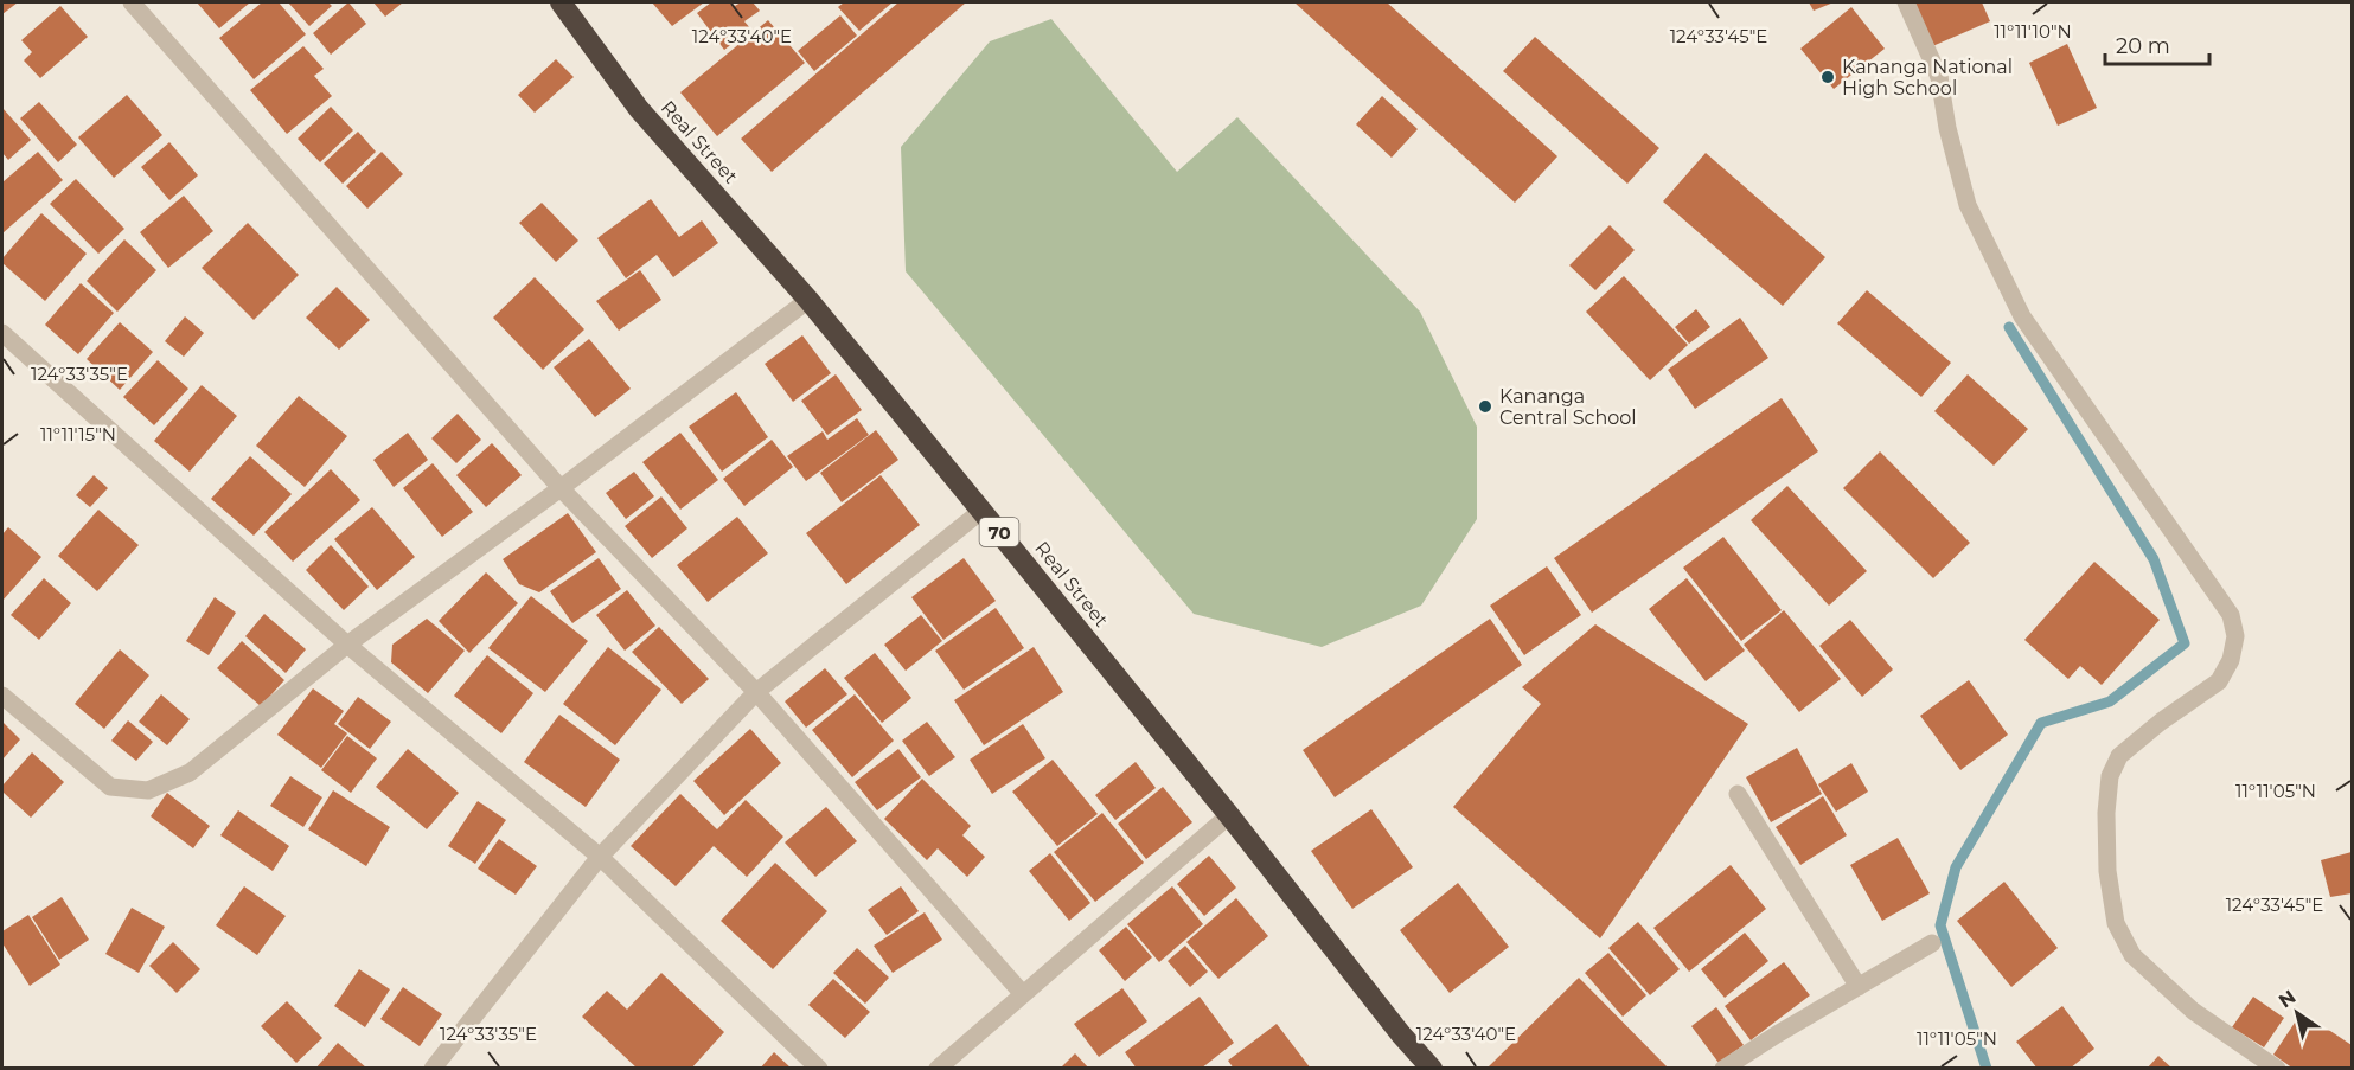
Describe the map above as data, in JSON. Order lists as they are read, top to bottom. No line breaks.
{"streets":{"highway":["Real Street","70"]},"places":["Kananga National High School","Kananga Central School"],"scale_bar":"20 m","north":"top left","coordinates":["11°11'10\"N","124°33'40\"E","124°33'45\"E","124°33'35\"E","11°11'15\"N","11°11'05\"N"]}
